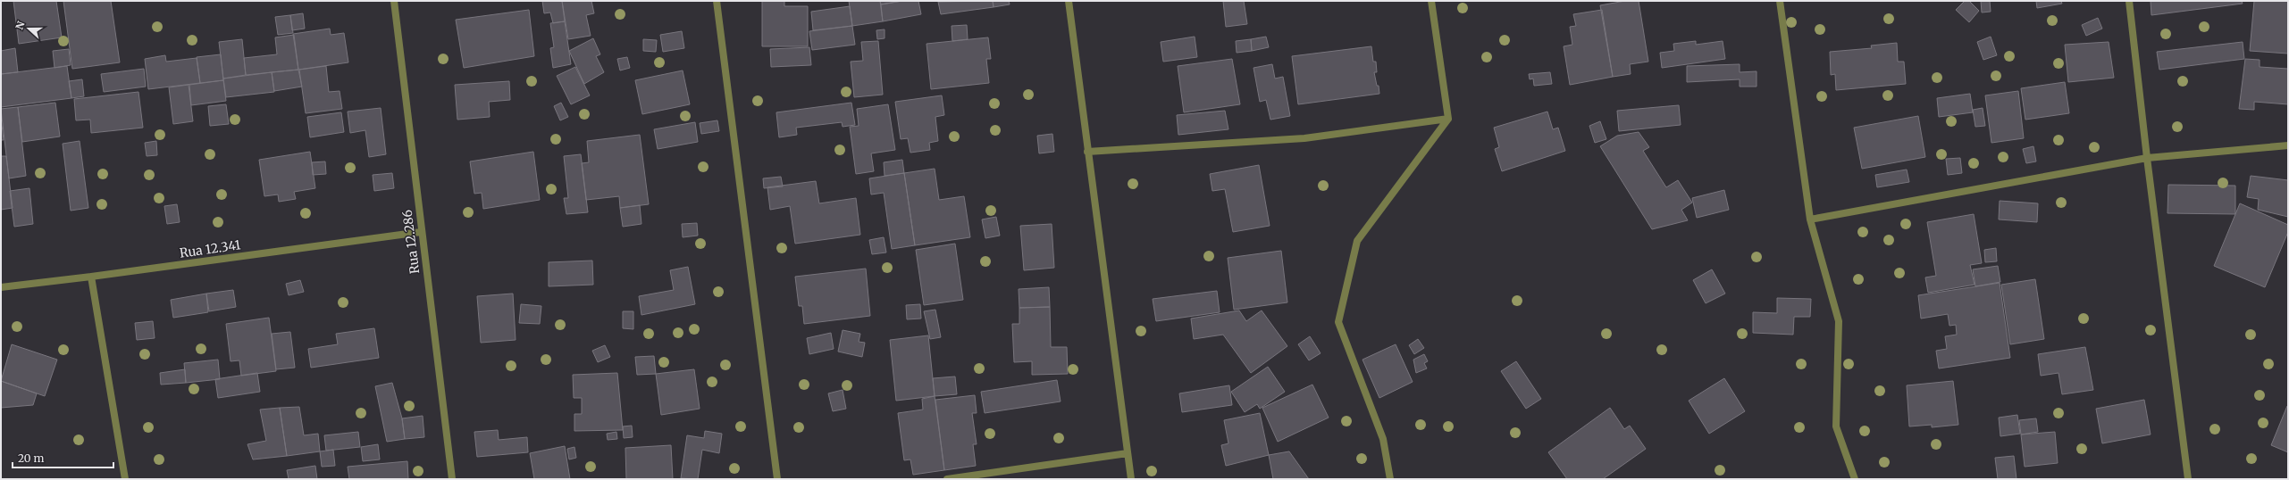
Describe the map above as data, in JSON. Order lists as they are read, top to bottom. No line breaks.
{"streets":{"street":["Rua 12.286","Rua 12.341"]},"crossings":[["Rua 12.286","Rua 12.341"]],"scale_bar":"20 m","north":"left"}
